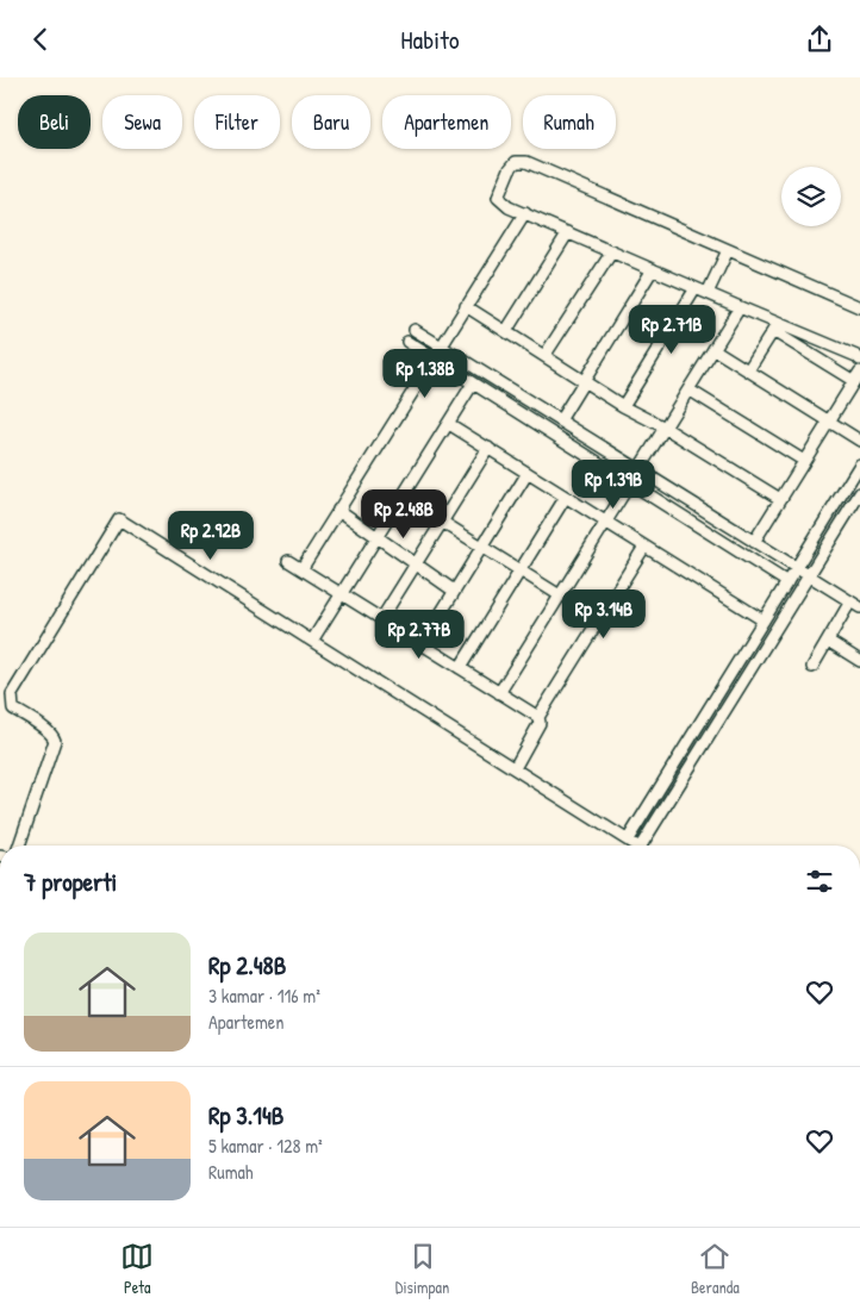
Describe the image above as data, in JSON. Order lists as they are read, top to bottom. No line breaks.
{"page":{"header":"Habito","chip":["Beli","Sewa","Filter","Baru","Apartemen","Rumah"],"price":["Rp 2.71B","Rp 1.38B","Rp 1.39B","Rp 2.48B","Rp 2.92B","Rp 3.14B","Rp 2.77B"],"heading":"7 properti","list":[{"name":"Rp 2.48B","note":"3 kamar · 116 m² · Apartemen"},{"name":"Rp 3.14B","note":"5 kamar · 128 m² · Rumah"}],"tabs":["Peta","Disimpan","Beranda"]}}
